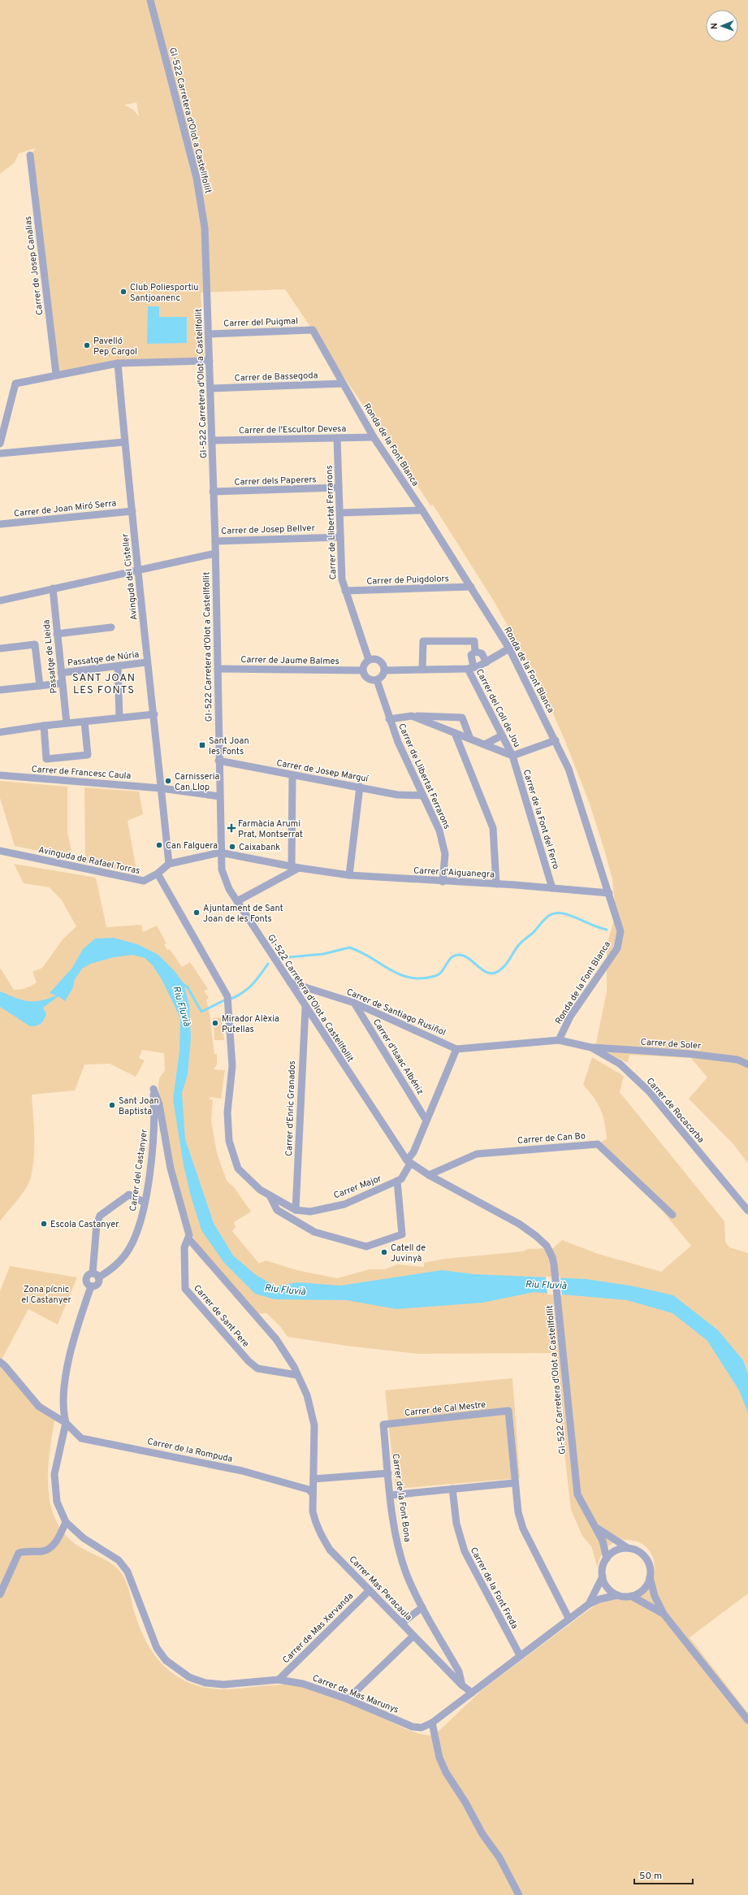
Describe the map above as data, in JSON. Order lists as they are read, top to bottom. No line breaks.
{"streets":{"street":["GI-522 Carretera d'Olot a Castellfollit","Carrer de Josep Canalias","Carrer del Puigmal","Carrer de Bassegoda","Carrer de l'Escultor Devesa","Ronda de la Font Blanca","Carrer dels Paperers","Carrer de Joan Miró Serra","Carrer de Llibertat Ferrarons","Carrer de Josep Bellver","Avinguda del Cisteller","Carrer de Puigdolors","Passatge de Lleida","Passatge de Núria","Carrer de Jaume Balmes","Carrer del Coll de Jou","Carrer de Josep Marguí","Carrer de Francesc Caula","Carrer de la Font del Ferro","Avinguda de Rafael Torras","Carrer d'Aiguanegra","Carrer de Santiago Rusiñol","Carrer de Soler","Carrer d'Isaac Albéniz","Carrer d'Enric Granados","Carrer de Rocacorba","Carrer de Can Bo","Carrer del Castanyer","Carrer Major","Carrer de Sant Pere","Carrer de Cal Mestre","Carrer de la Rompuda","Carrer de la Font Bona","Carrer Mas Peracaula","Carrer de la Font Freda","Carrer de Mas Xervanda","Carrer de Mas Marunys"]},"crossings":[["GI-522 Carretera d'Olot a Castellfollit","Carrer del Puigmal"],["GI-522 Carretera d'Olot a Castellfollit","Carrer de Bassegoda"],["GI-522 Carretera d'Olot a Castellfollit","Carrer de l'Escultor Devesa"],["GI-522 Carretera d'Olot a Castellfollit","Carrer dels Paperers"],["GI-522 Carretera d'Olot a Castellfollit","Carrer de Josep Bellver"],["GI-522 Carretera d'Olot a Castellfollit","Carrer de Jaume Balmes"],["GI-522 Carretera d'Olot a Castellfollit","Carrer de Josep Marguí"],["GI-522 Carretera d'Olot a Castellfollit","Carrer de Francesc Caula"],["GI-522 Carretera d'Olot a Castellfollit","Carrer d'Aiguanegra"],["GI-522 Carretera d'Olot a Castellfollit","Carrer de Santiago Rusiñol"],["GI-522 Carretera d'Olot a Castellfollit","Carrer d'Enric Granados"],["GI-522 Carretera d'Olot a Castellfollit","Carrer de Can Bo"],["GI-522 Carretera d'Olot a Castellfollit","Carrer Major"],["Carrer del Puigmal","Ronda de la Font Blanca"],["Carrer de Bassegoda","Ronda de la Font Blanca"],["Carrer de l'Escultor Devesa","Ronda de la Font Blanca"],["Carrer de l'Escultor Devesa","Carrer de Llibertat Ferrarons"],["Ronda de la Font Blanca","Carrer de Puigdolors"],["Ronda de la Font Blanca","Carrer d'Aiguanegra"],["Ronda de la Font Blanca","Carrer de Rocacorba"],["Carrer dels Paperers","Carrer de Llibertat Ferrarons"],["Carrer de Joan Miró Serra","Avinguda del Cisteller"],["Carrer de Llibertat Ferrarons","Carrer de Josep Bellver"],["Carrer de Llibertat Ferrarons","Carrer de Puigdolors"],["Carrer de Llibertat Ferrarons","Carrer de Jaume Balmes"],["Carrer de Llibertat Ferrarons","Carrer de Josep Marguí"],["Carrer de Llibertat Ferrarons","Carrer d'Aiguanegra"],["Avinguda del Cisteller","Passatge de Núria"],["Avinguda del Cisteller","Carrer de Francesc Caula"],["Avinguda del Cisteller","Avinguda de Rafael Torras"],["Passatge de Lleida","Passatge de Núria"],["Carrer del Coll de Jou","Carrer de la Font del Ferro"],["Carrer de la Font del Ferro","Carrer d'Aiguanegra"],["Avinguda de Rafael Torras","Carrer Major"],["Carrer de Santiago Rusiñol","Carrer d'Isaac Albéniz"],["Carrer de Santiago Rusiñol","Carrer de Rocacorba"],["Carrer de Soler","Carrer de Rocacorba"],["Carrer d'Enric Granados","Carrer Major"],["Carrer del Castanyer","Carrer de Sant Pere"],["Carrer de Cal Mestre","Carrer de la Font Bona"],["Carrer de la Rompuda","Carrer Mas Peracaula"],["Carrer de la Rompuda","Carrer de Mas Marunys"],["Carrer de la Font Bona","Carrer Mas Peracaula"],["Carrer Mas Peracaula","Carrer de Mas Xervanda"],["Carrer de Mas Xervanda","Carrer de Mas Marunys"]],"districts":["SANT JOAN LES FONTS"],"water":["Riu Fluvià"],"parks":["Zona pícnic el Castanyer"],"places":{"other":["Club Poliesportiu Santjoanenc","Pavelló Pep Cargol","Carnisseria Can Llop","Can Falguera","Caixabank","Ajuntament de Sant Joan de les Fonts","Mirador Alèxia Putellas","Sant Joan Baptista","Escola Castanyer","Catell de Juvinyà"],"transit":["Sant Joan les Fonts"],"health":["Farmàcia Arumi Prat, Montserrat"]},"scale_bar":"50 m","north":"left"}
